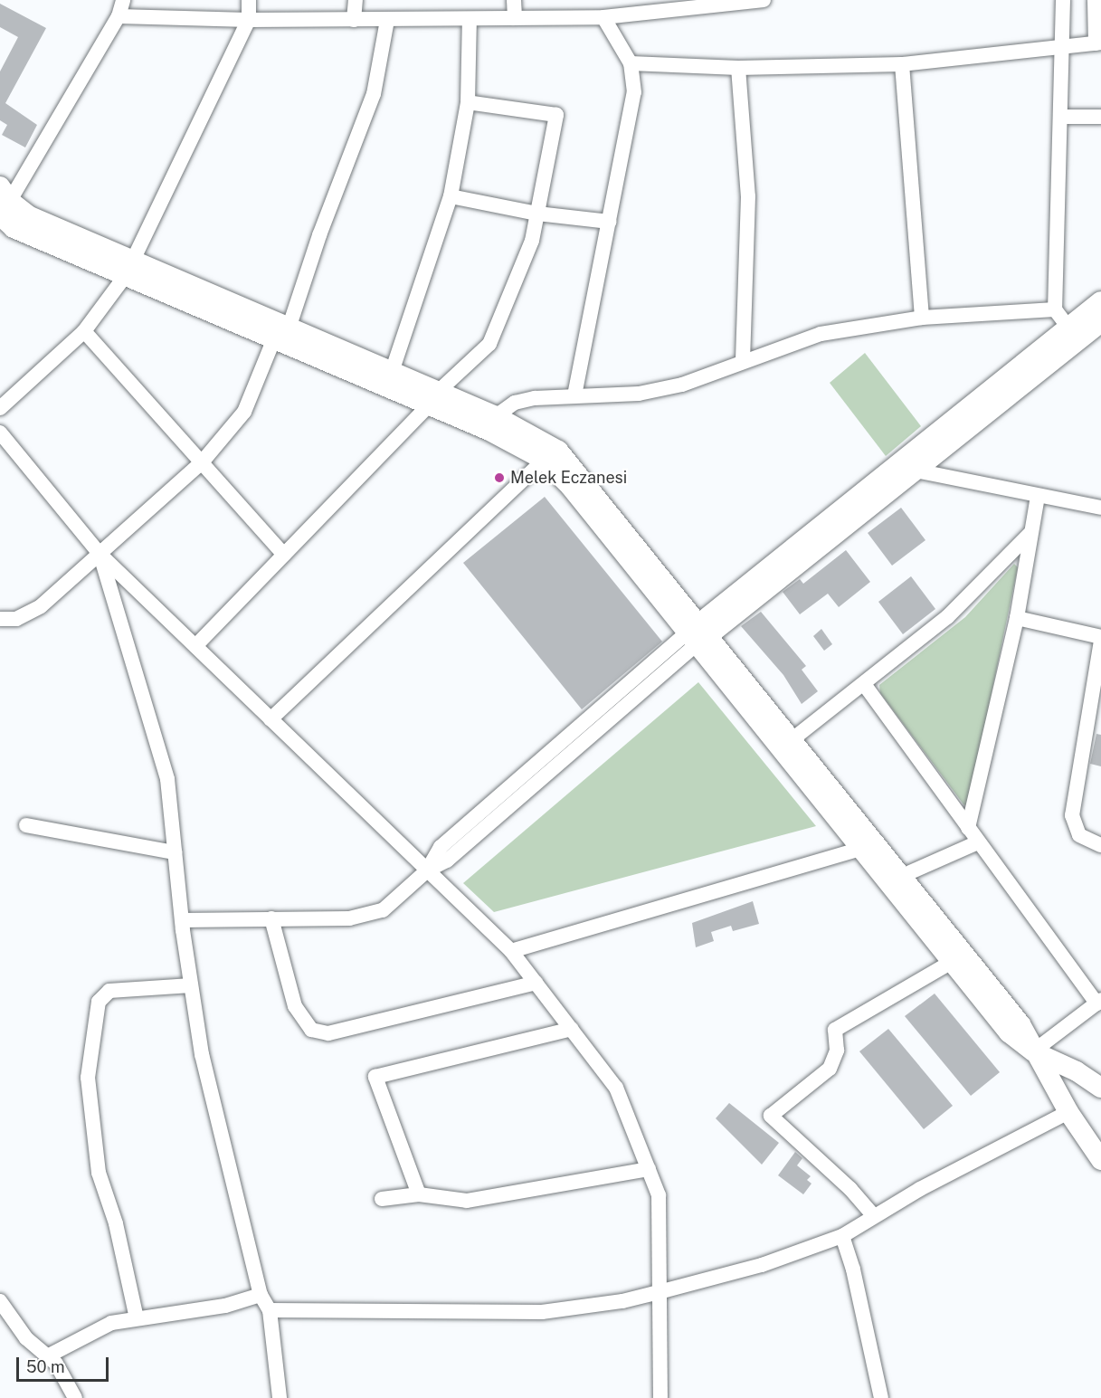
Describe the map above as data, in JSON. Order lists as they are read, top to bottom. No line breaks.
{"places":["Melek Eczanesi"],"scale_bar":"50 m"}
